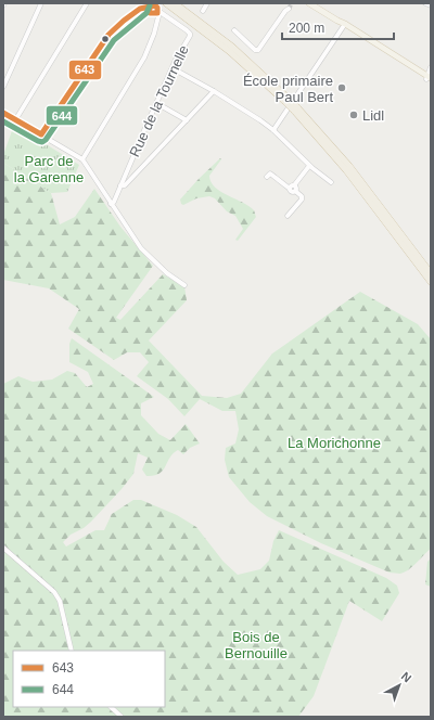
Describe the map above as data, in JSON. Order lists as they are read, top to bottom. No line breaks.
{"streets":{"street":["Rue de la Tournelle"]},"parks":["Parc de la Garenne","La Morichonne","Bois de Bernouille"],"places":["École primaire Paul Bert","Lidl"],"lines":["transit line 643","transit line 644"],"legend":["643","644"],"scale_bar":"200 m","north":"top right"}
